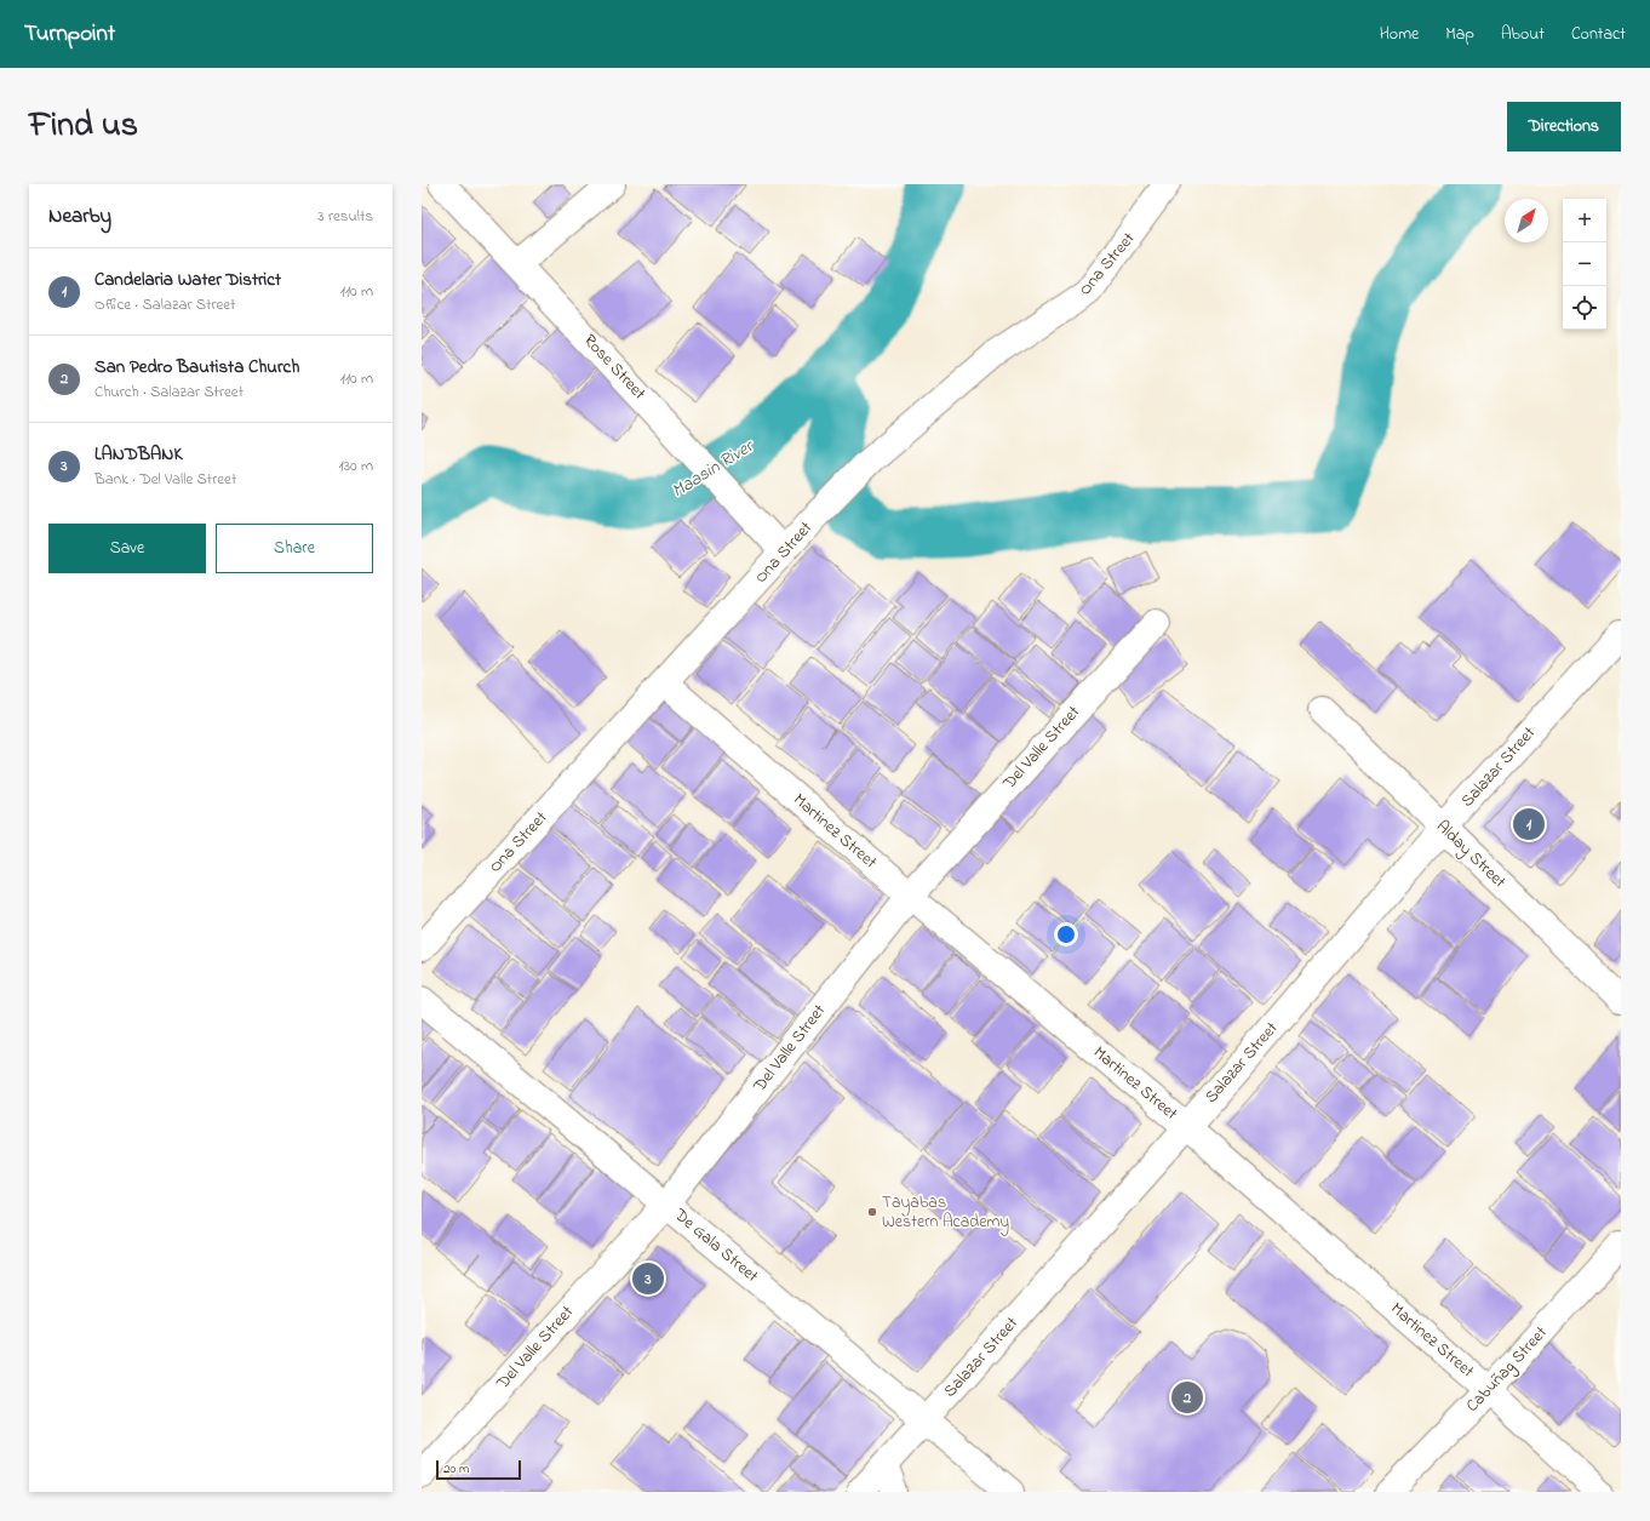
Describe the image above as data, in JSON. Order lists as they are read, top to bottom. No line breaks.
{"streets":{"street":["Ona Street","Rose Street","Del Valle Street","Salazar Street","Martinez Street","Alday Street","De Gala Street","Cabuñag Street"]},"crossings":[["Ona Street","Rose Street"],["Ona Street","Martinez Street"],["Del Valle Street","Martinez Street"],["Del Valle Street","De Gala Street"],["Salazar Street","Martinez Street"],["Salazar Street","Alday Street"],["Salazar Street","De Gala Street"],["Martinez Street","Cabuñag Street"]],"water":["Maasin River"],"places":["Tayabas Western Academy"],"scale_bar":"20 m","north":"top right","page":{"header":"Turnpoint","nav":["Home","Map","About","Contact"],"title":"Find us","buttons":["Directions",["Save","Share"]],"heading":["Nearby","3 results"],"map_buttons":["+","−"],"list":[{"mark":"1","name":"Candelaria Water District","note":"Office · Salazar Street","value":"110 m"},{"mark":"2","name":"San Pedro Bautista Church","note":"Church · Salazar Street","value":"110 m"},{"mark":"3","name":"LANDBANK","note":"Bank · Del Valle Street","value":"130 m"}],"pins":["1","3","2"],"scale":"20 m"}}
